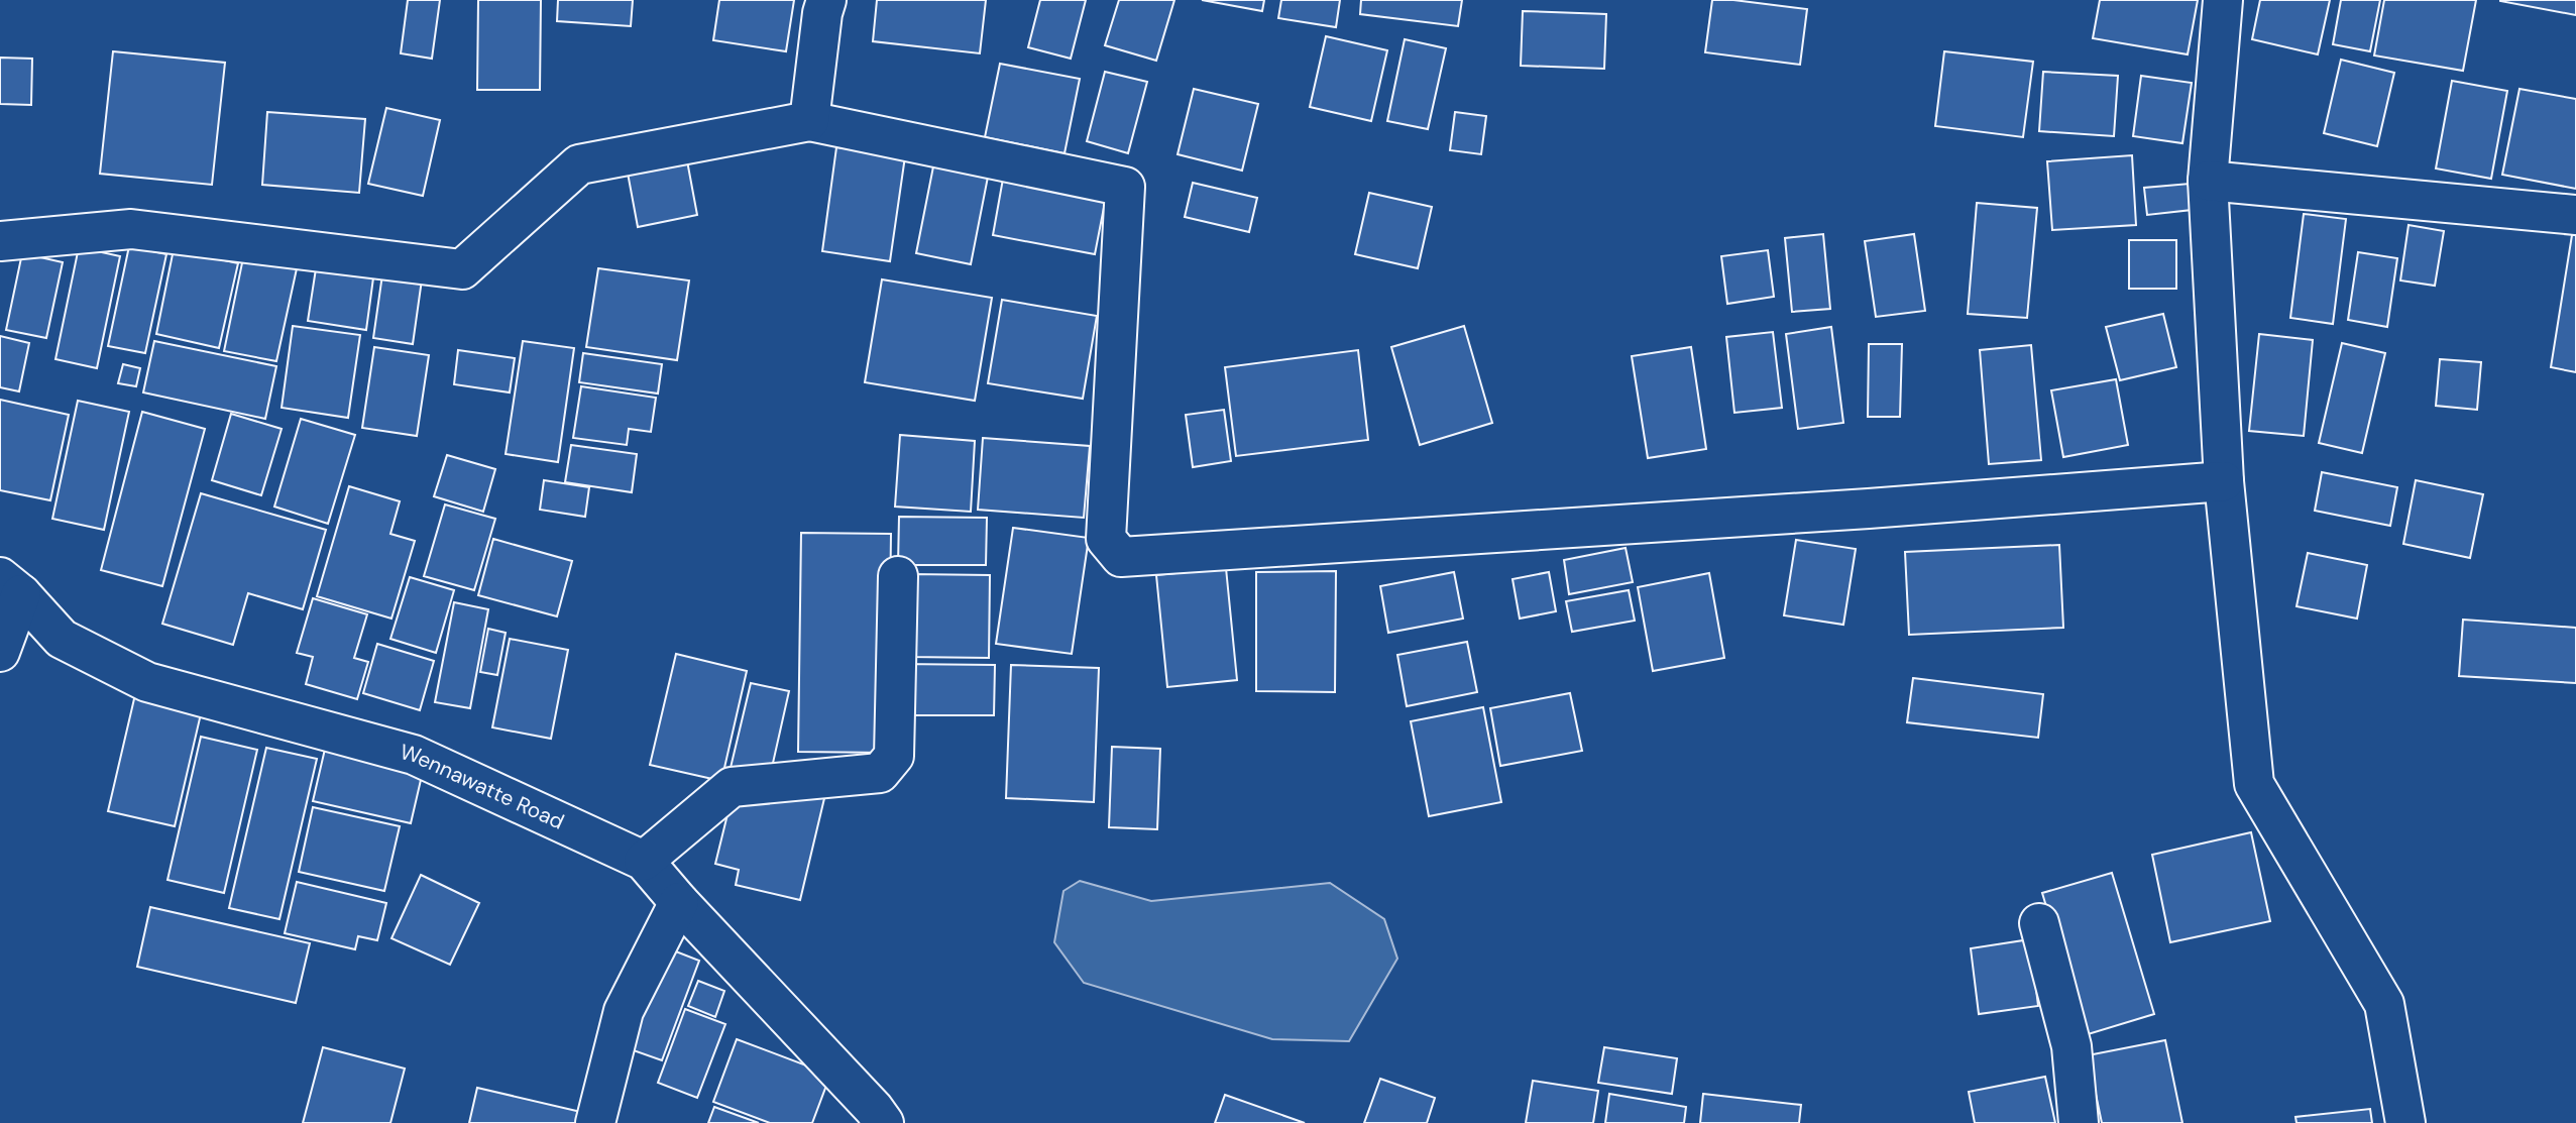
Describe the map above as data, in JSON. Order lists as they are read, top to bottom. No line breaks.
{"streets":{"street":["Wennawatte Road"]}}
